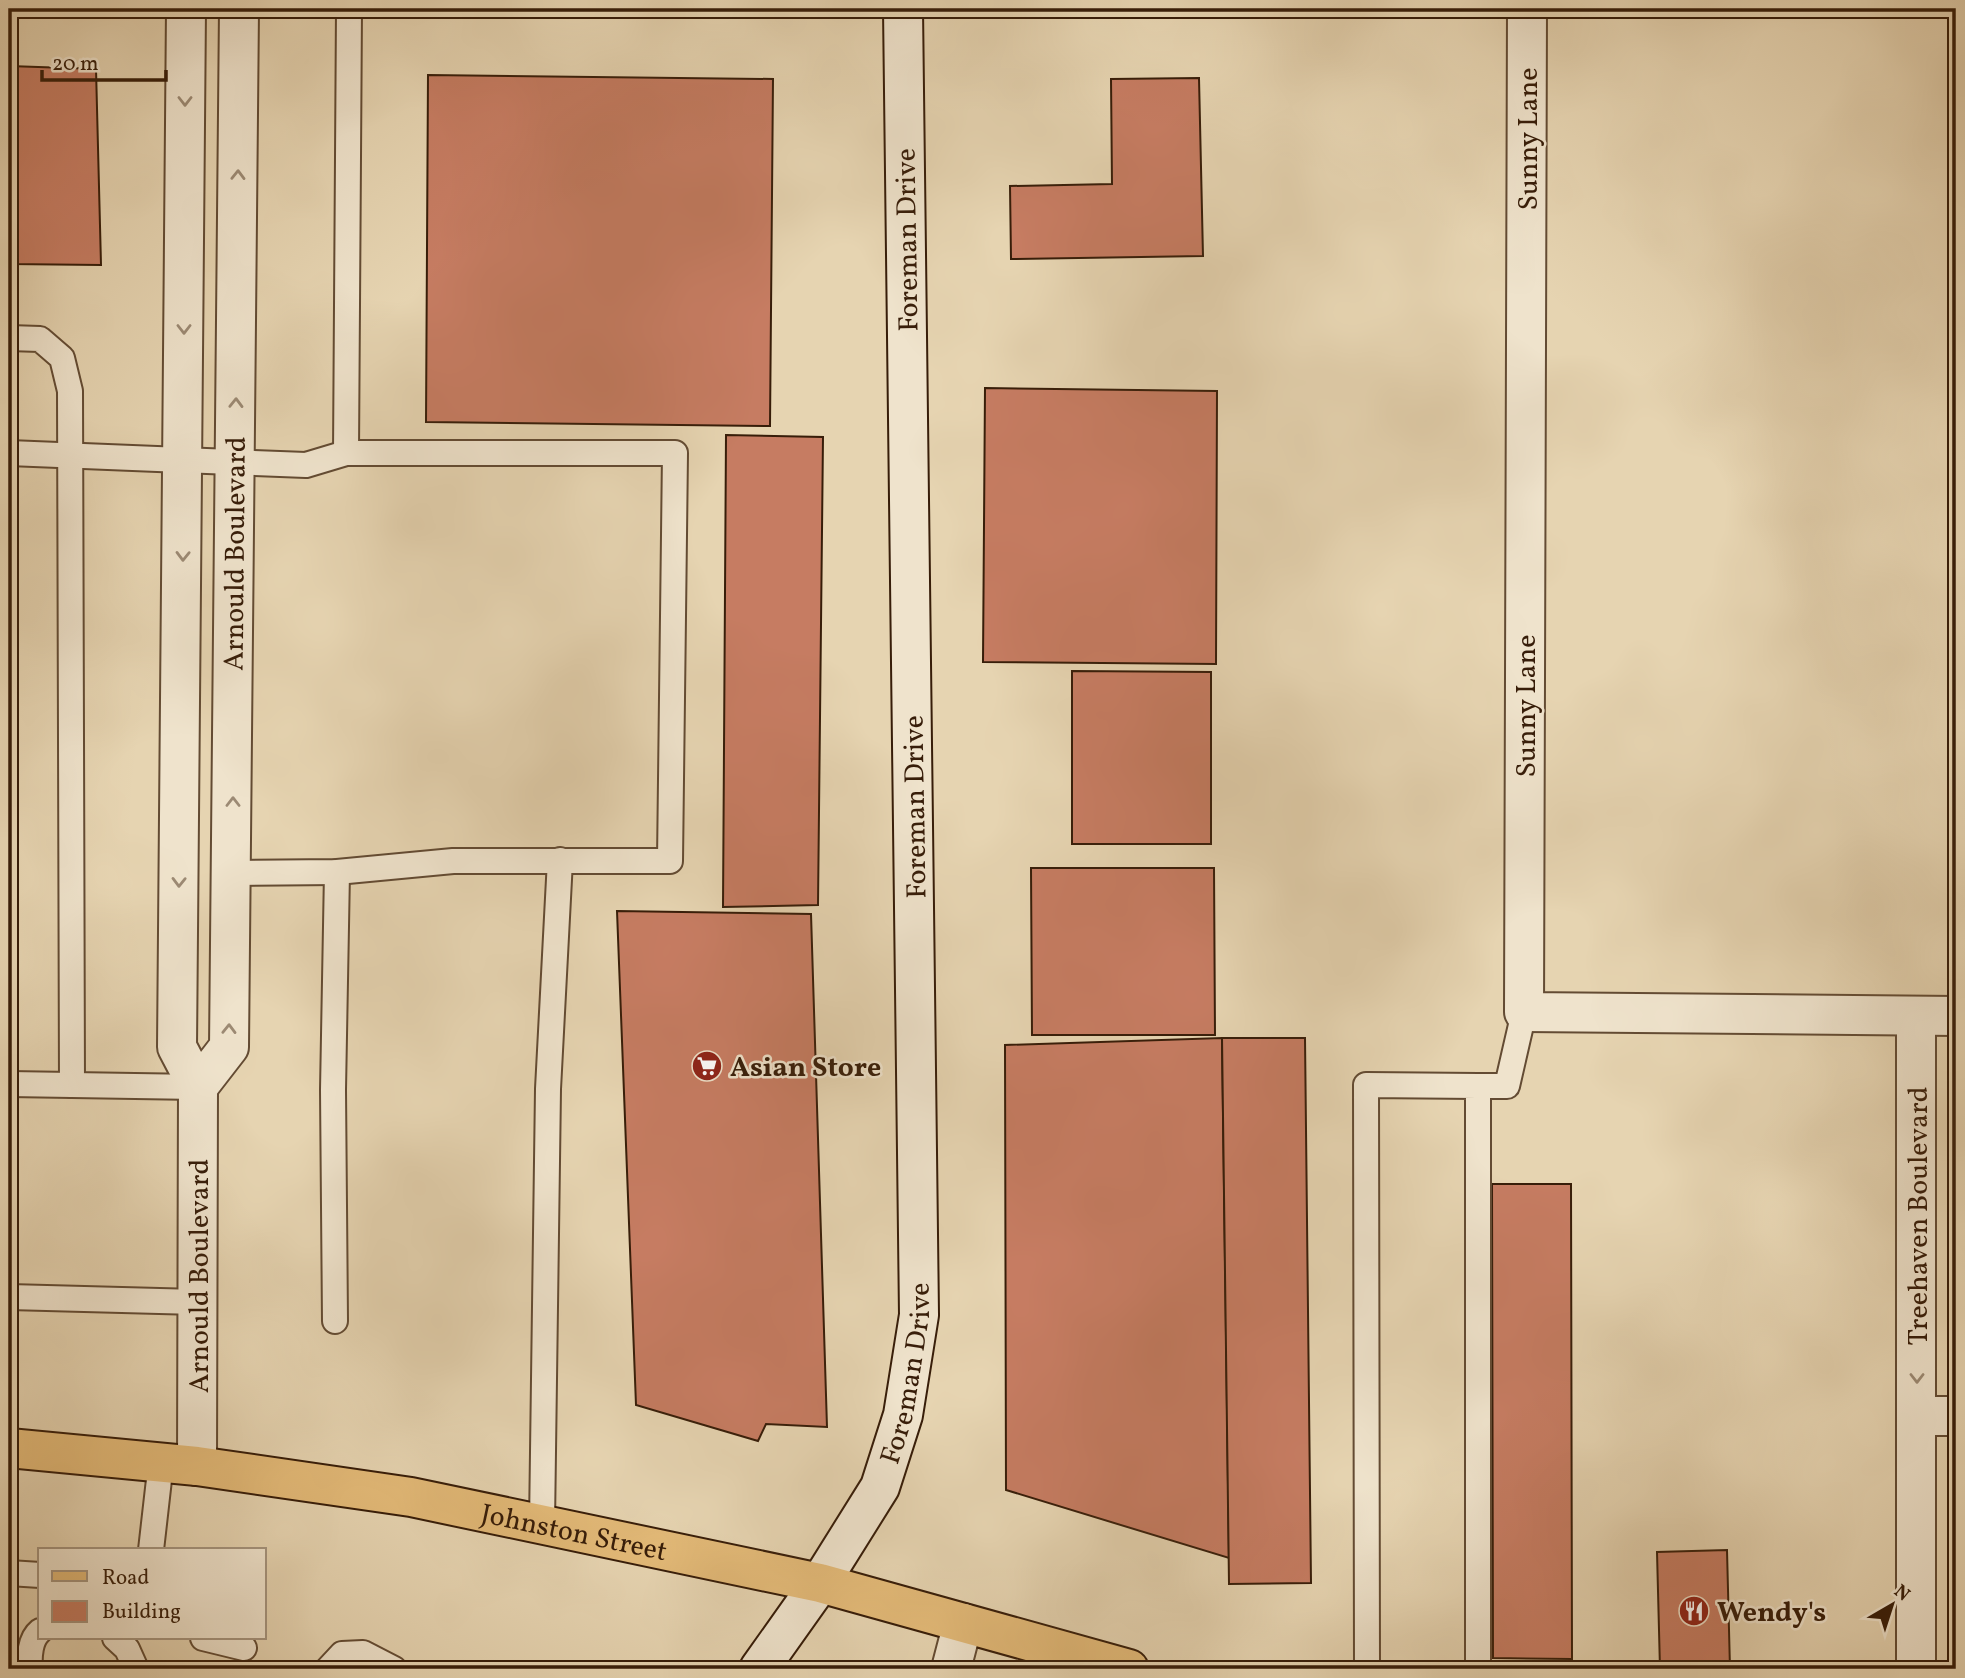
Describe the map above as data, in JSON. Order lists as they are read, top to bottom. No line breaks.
{"streets":{"main road":["Johnston Street"],"street":["Sunny Lane","Foreman Drive","Arnould Boulevard","Treehaven Boulevard"]},"crossings":[["Foreman Drive","Johnston Street"],["Arnould Boulevard","Johnston Street"]],"one_way":["Treehaven Boulevard"],"places":{"supermarket":["Asian Store"],"restaurant":["Wendy's"]},"legend":["Road","Building"],"scale_bar":"20 m","north":"top right"}
